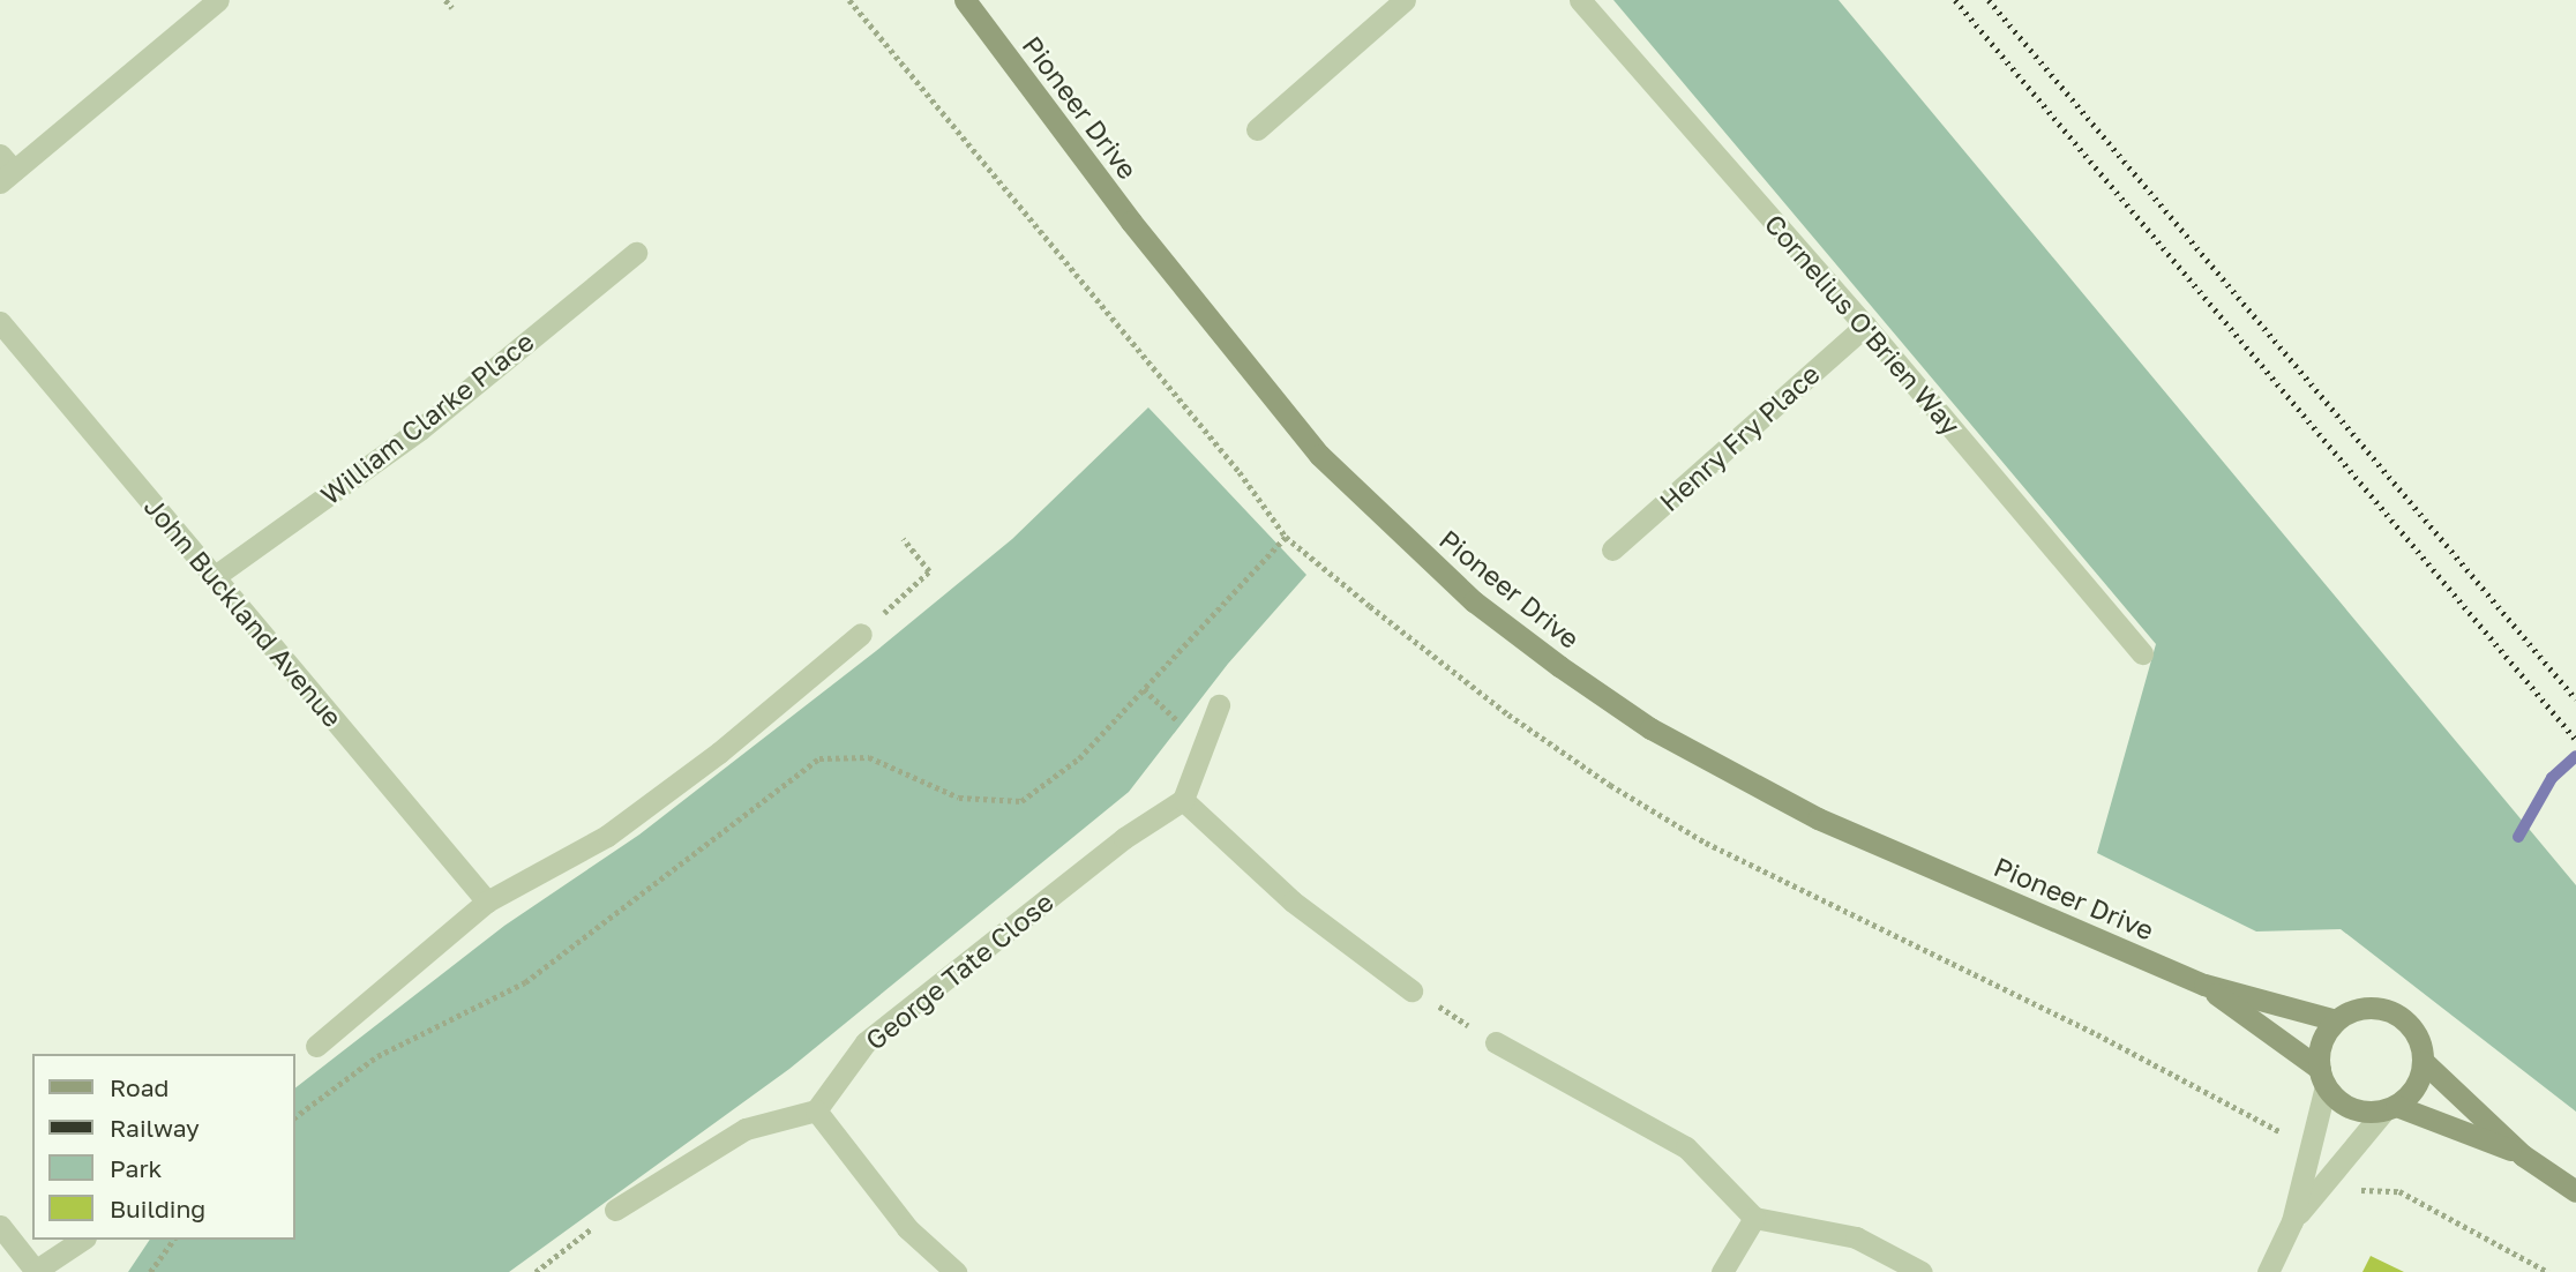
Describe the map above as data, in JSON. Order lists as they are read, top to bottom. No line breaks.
{"streets":{"main road":["Pioneer Drive"],"street":["Cornelius O'Brien Way","William Clarke Place","Henry Fry Place","John Buckland Avenue","George Tate Close"]},"crossings":[["Cornelius O'Brien Way","Henry Fry Place"],["William Clarke Place","John Buckland Avenue"]],"legend":["Road","Railway","Park","Building"]}
